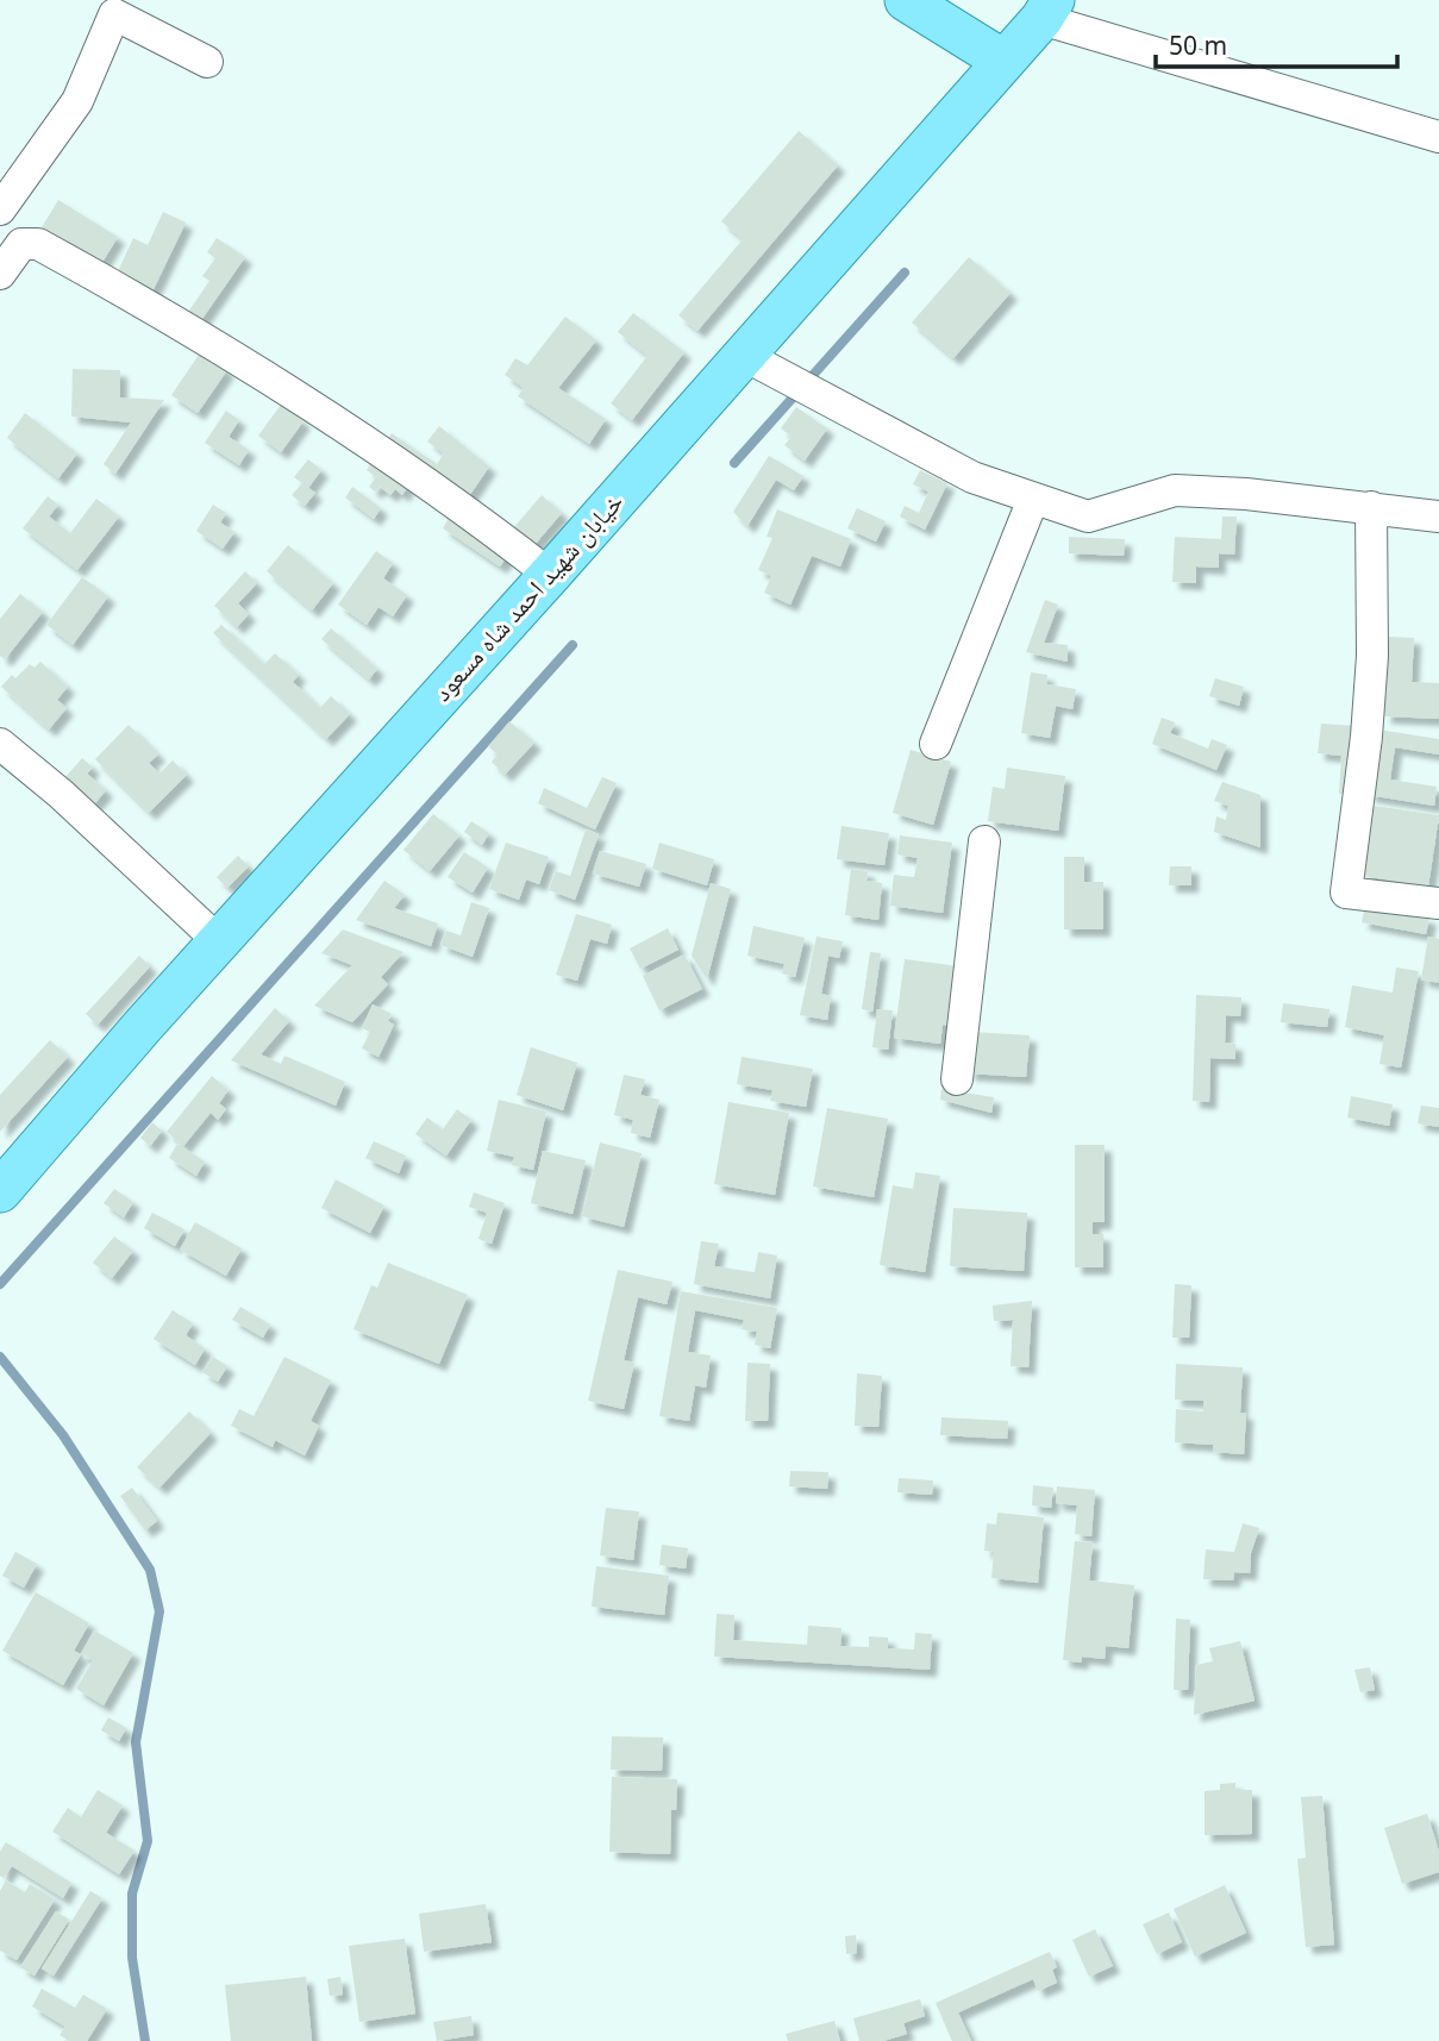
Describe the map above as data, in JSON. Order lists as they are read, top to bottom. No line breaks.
{"streets":{"main road":["خیابان شهید احمد شاه مسعود"]},"scale_bar":"50 m"}
